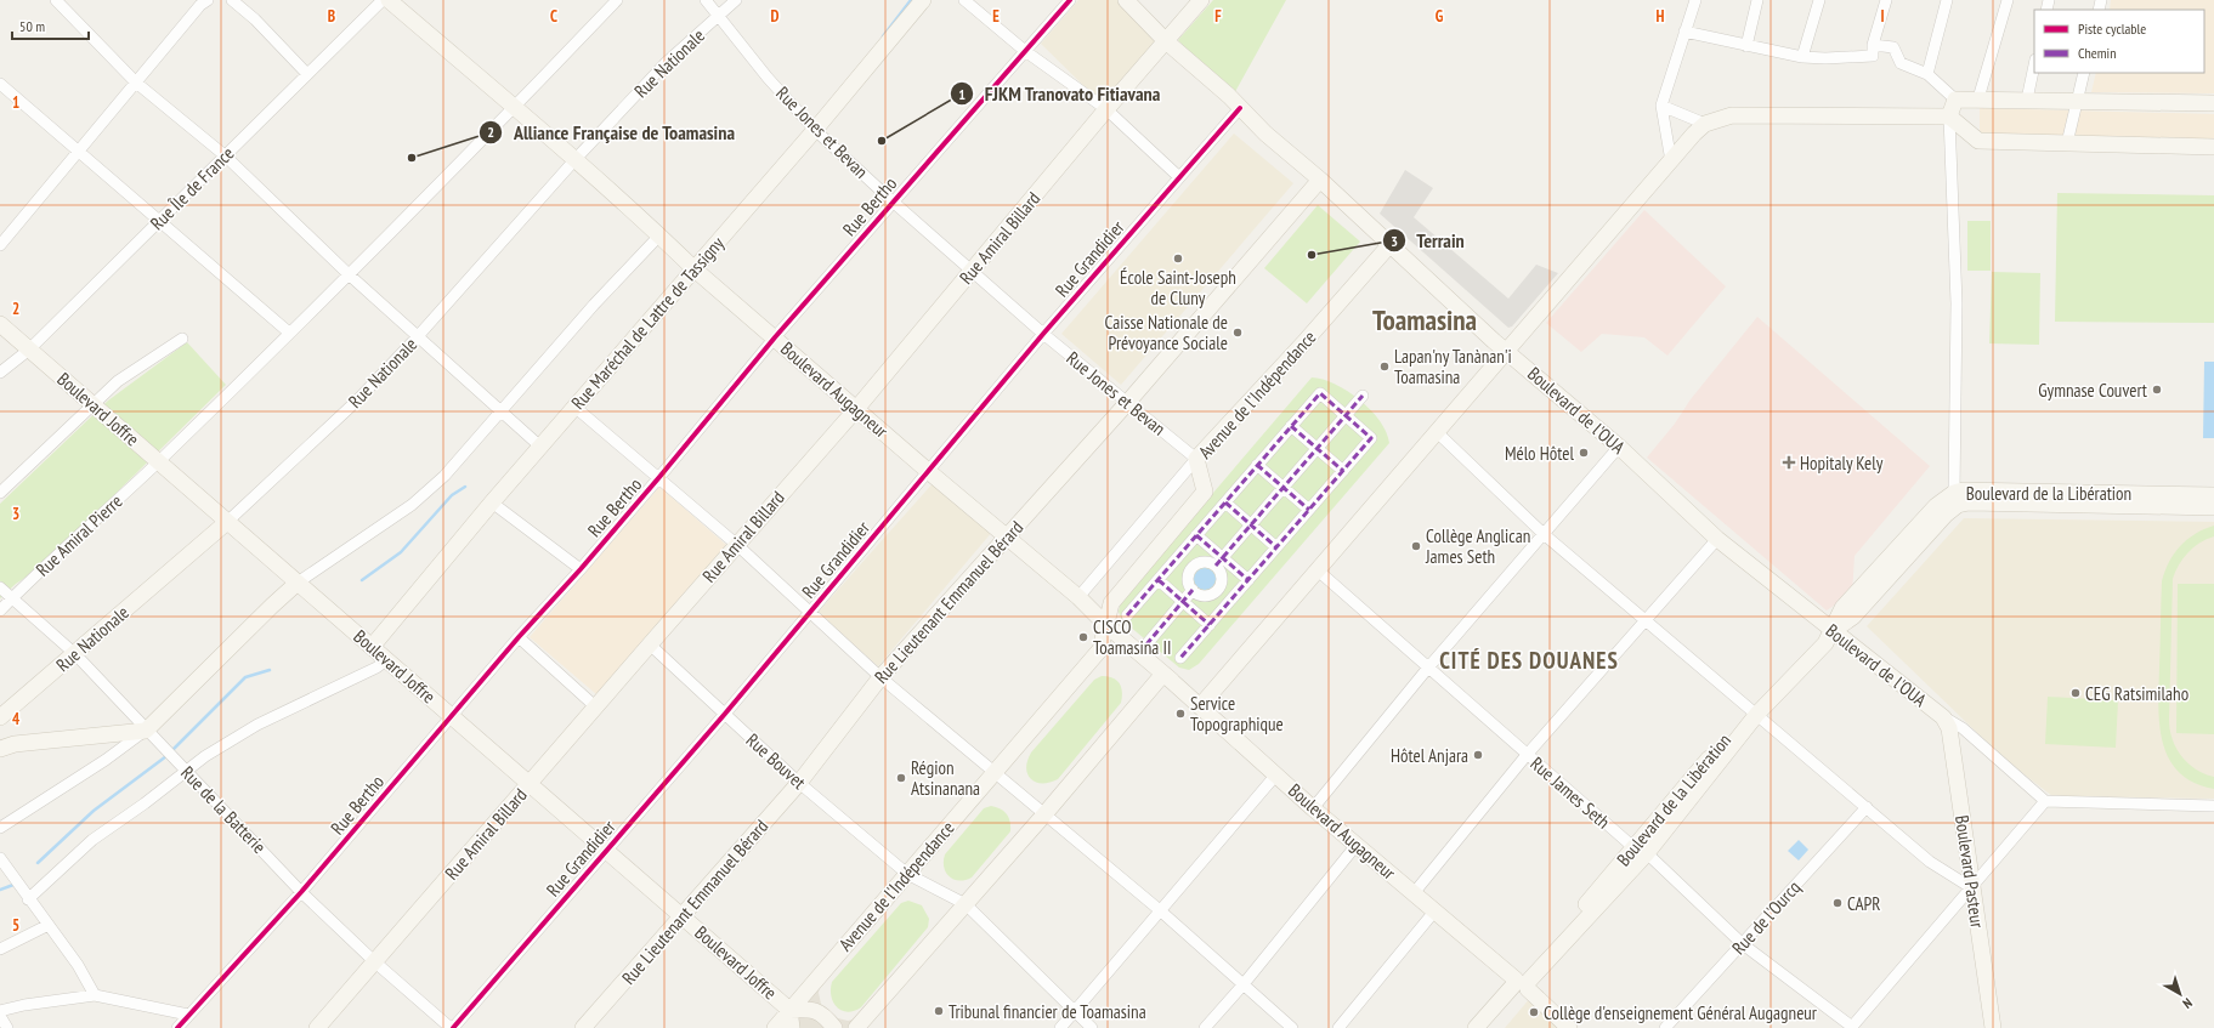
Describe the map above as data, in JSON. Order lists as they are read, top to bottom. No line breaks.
{"streets":{"street":["Rue Nationale","Rue Jones et Bevan","Rue Île de France","Rue Bertho","Rue Amiral Billard","Rue Grandidier","Rue Maréchal de Lattre de Tassigny","Boulevard Augagneur","Avenue de l'Indépendance","Boulevard Joffre","Boulevard de l'OUA","Boulevard de la Libération","Rue Amiral Pierre","Rue Lieutenant Emmanuel Bérard","Rue Bouvet","Rue James Seth","Rue de la Batterie","Boulevard Pasteur","Rue de l'Ourcq"]},"crossings":[["Rue Nationale","Rue Jones et Bevan"],["Rue Nationale","Boulevard Augagneur"],["Rue Nationale","Boulevard Joffre"],["Rue Nationale","Rue de la Batterie"],["Rue Jones et Bevan","Rue Bertho"],["Rue Jones et Bevan","Rue Amiral Billard"],["Rue Jones et Bevan","Rue Grandidier"],["Rue Jones et Bevan","Rue Maréchal de Lattre de Tassigny"],["Rue Jones et Bevan","Avenue de l'Indépendance"],["Rue Jones et Bevan","Rue Lieutenant Emmanuel Bérard"],["Rue Île de France","Boulevard Joffre"],["Rue Bertho","Boulevard Augagneur"],["Rue Bertho","Boulevard Joffre"],["Rue Bertho","Rue de la Batterie"],["Rue Amiral Billard","Boulevard Augagneur"],["Rue Amiral Billard","Boulevard Joffre"],["Rue Amiral Billard","Boulevard de l'OUA"],["Rue Amiral Billard","Rue Bouvet"],["Rue Amiral Billard","Rue de la Batterie"],["Rue Grandidier","Boulevard Augagneur"],["Rue Grandidier","Boulevard Joffre"],["Rue Grandidier","Boulevard de l'OUA"],["Rue Grandidier","Rue Bouvet"],["Rue Grandidier","Rue de la Batterie"],["Rue Maréchal de Lattre de Tassigny","Boulevard Augagneur"],["Rue Maréchal de Lattre de Tassigny","Boulevard Joffre"],["Boulevard Augagneur","Avenue de l'Indépendance"],["Boulevard Augagneur","Boulevard de la Libération"],["Boulevard Augagneur","Rue Amiral Pierre"],["Boulevard Augagneur","Rue Lieutenant Emmanuel Bérard"],["Avenue de l'Indépendance","Boulevard Joffre"],["Avenue de l'Indépendance","Boulevard de l'OUA"],["Avenue de l'Indépendance","Rue Bouvet"],["Boulevard Joffre","Rue Amiral Pierre"],["Boulevard Joffre","Rue Lieutenant Emmanuel Bérard"],["Boulevard de l'OUA","Boulevard de la Libération"],["Boulevard de l'OUA","Rue Lieutenant Emmanuel Bérard"],["Boulevard de l'OUA","Boulevard Pasteur"],["Boulevard de la Libération","Rue James Seth"],["Rue Amiral Pierre","Rue de la Batterie"],["Rue Lieutenant Emmanuel Bérard","Rue Bouvet"],["Rue James Seth","Rue de l'Ourcq"]],"districts":["Toamasina","CITÉ DES DOUANES"],"places":{"other":["FJKM Tranovato Fitiavana","Alliance Française de Toamasina","Terrain","École Saint-Joseph de Cluny","Caisse Nationale de Prévoyance Sociale","Lapan'ny Tanànan'i Toamasina","Gymnase Couvert","Mélo Hôtel","Collège Anglican James Seth","CISCO Toamasina II","CEG Ratsimilaho","Service Topographique","Hôtel Anjara","Région Atsinanana","CAPR","Tribunal financier de Toamasina","Collège d'enseignement Général Augagneur"],"health":["Hopitaly Kely"]},"legend":["Piste cyclable","Chemin"],"scale_bar":"50 m","north":"bottom right","grid":{"columns":["B","C","D","E","F","G","H","I"],"rows":["1","2","3","4","5"]}}
